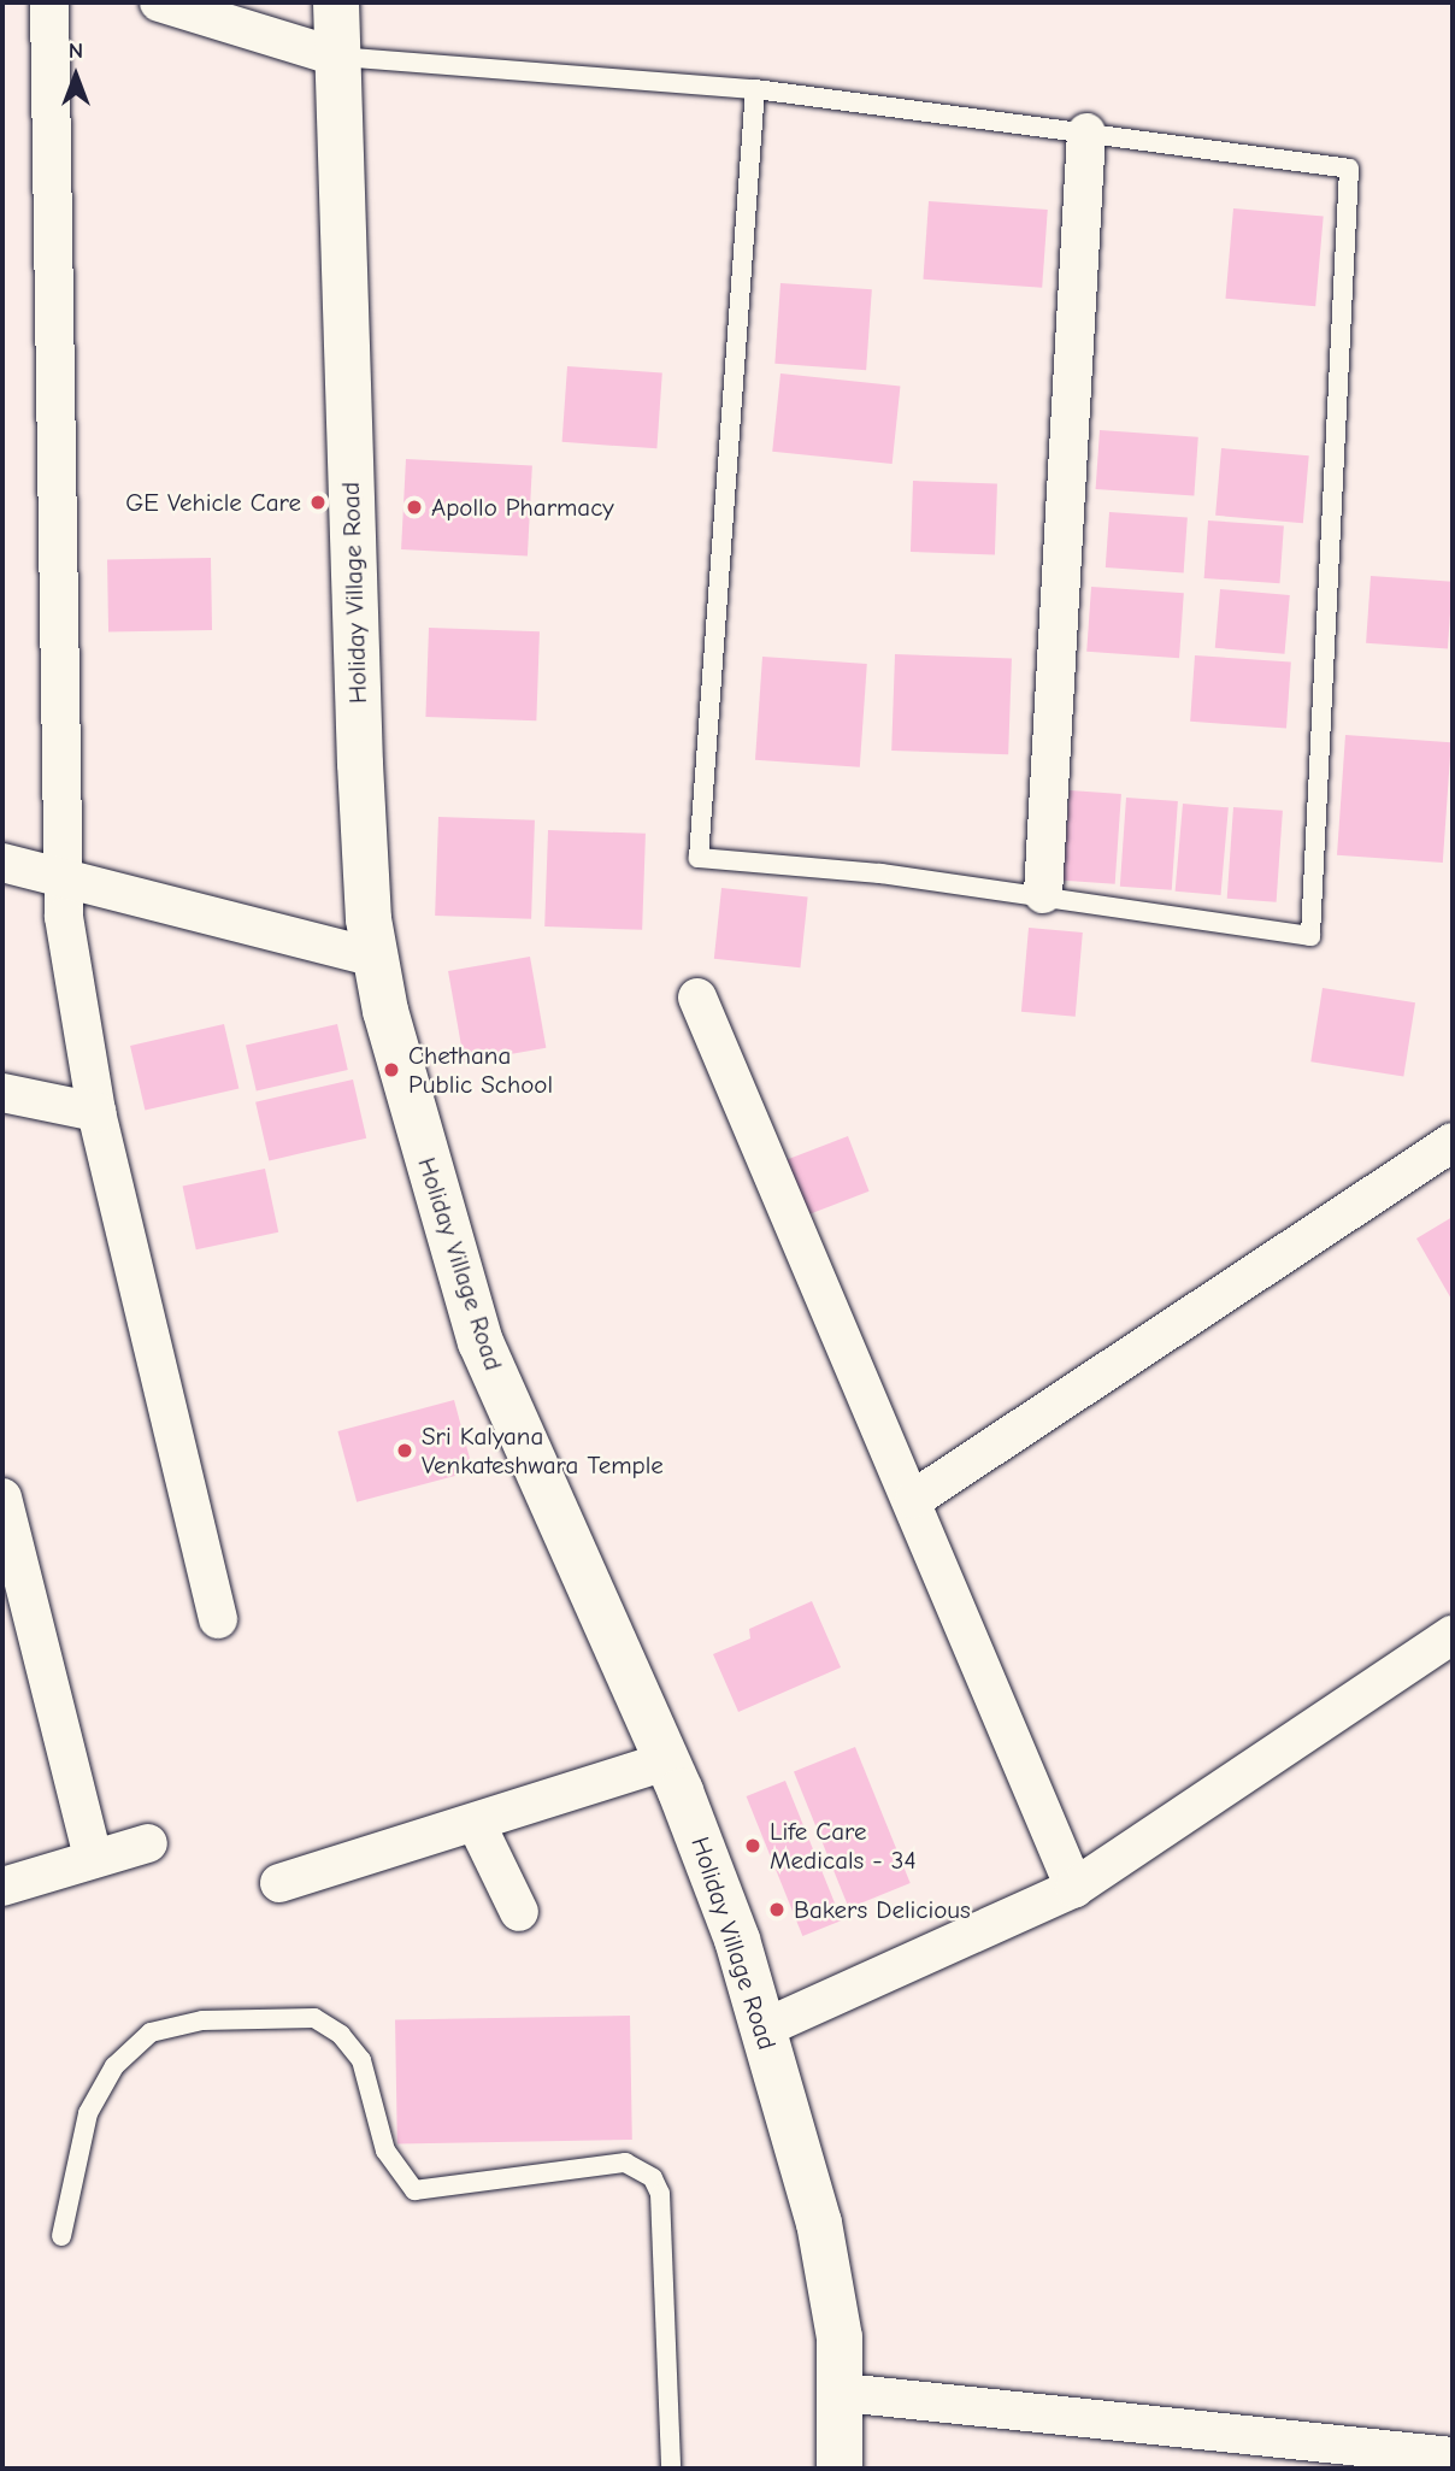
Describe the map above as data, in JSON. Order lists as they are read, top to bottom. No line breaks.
{"streets":{"street":["Holiday Village Road"]},"places":["GE Vehicle Care","Apollo Pharmacy","Chethana Public School","Sri Kalyana Venkateshwara Temple","Life Care Medicals - 34","Bakers Delicious"],"north":"top"}
